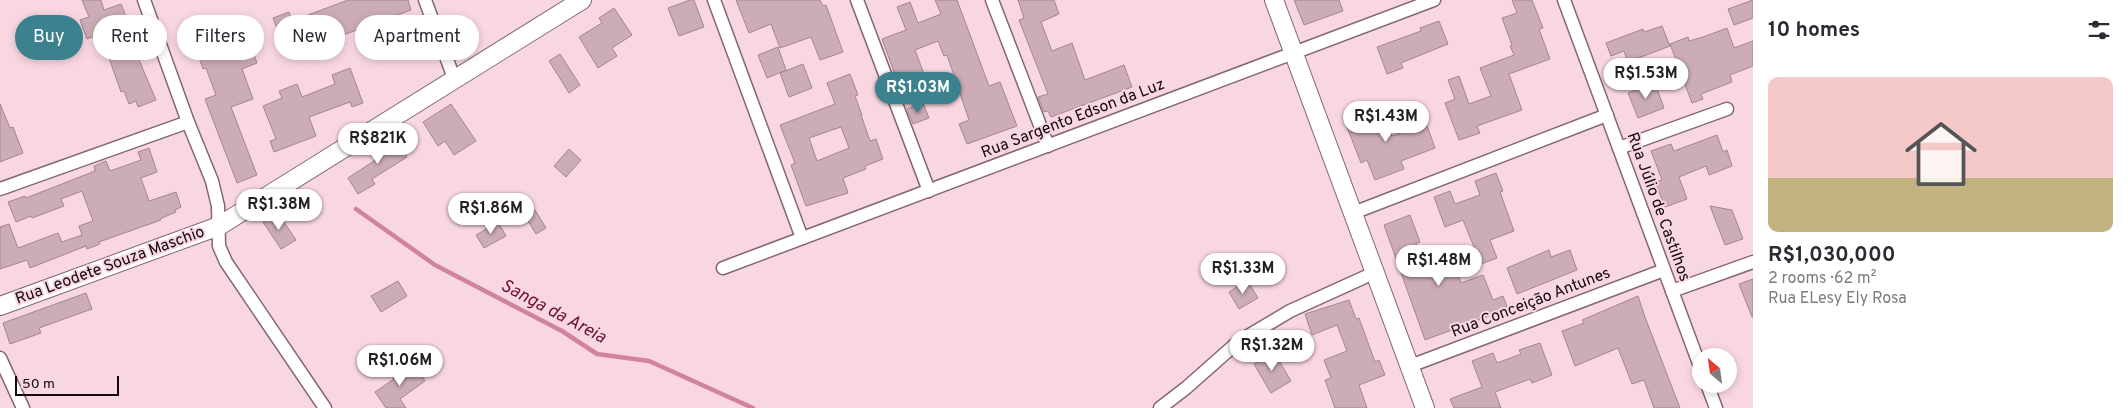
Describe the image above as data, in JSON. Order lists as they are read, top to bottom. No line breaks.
{"streets":{"street":["Rua Sargento Edson da Luz","Rua Júlio de Castilhos","Rua Leodete Souza Maschio","Rua Conceição Antunes"]},"crossings":[["Rua Júlio de Castilhos","Rua Conceição Antunes"]],"water":["Sanga da Areia"],"scale_bar":"50 m","north":"top left","page":{"heading":"10 homes","chip":["Buy","Rent","Filters","New","Apartment"],"price":["R$1.53M","R$1.03M","R$1.43M","R$821K","R$1.38M","R$1.86M","R$1.48M","R$1.33M","R$1.32M","R$1.06M"],"list":[{"name":"R$1,030,000","note":"2 rooms · 62 m² · Rua ELesy Ely Rosa"}],"scale":"50 m"}}
